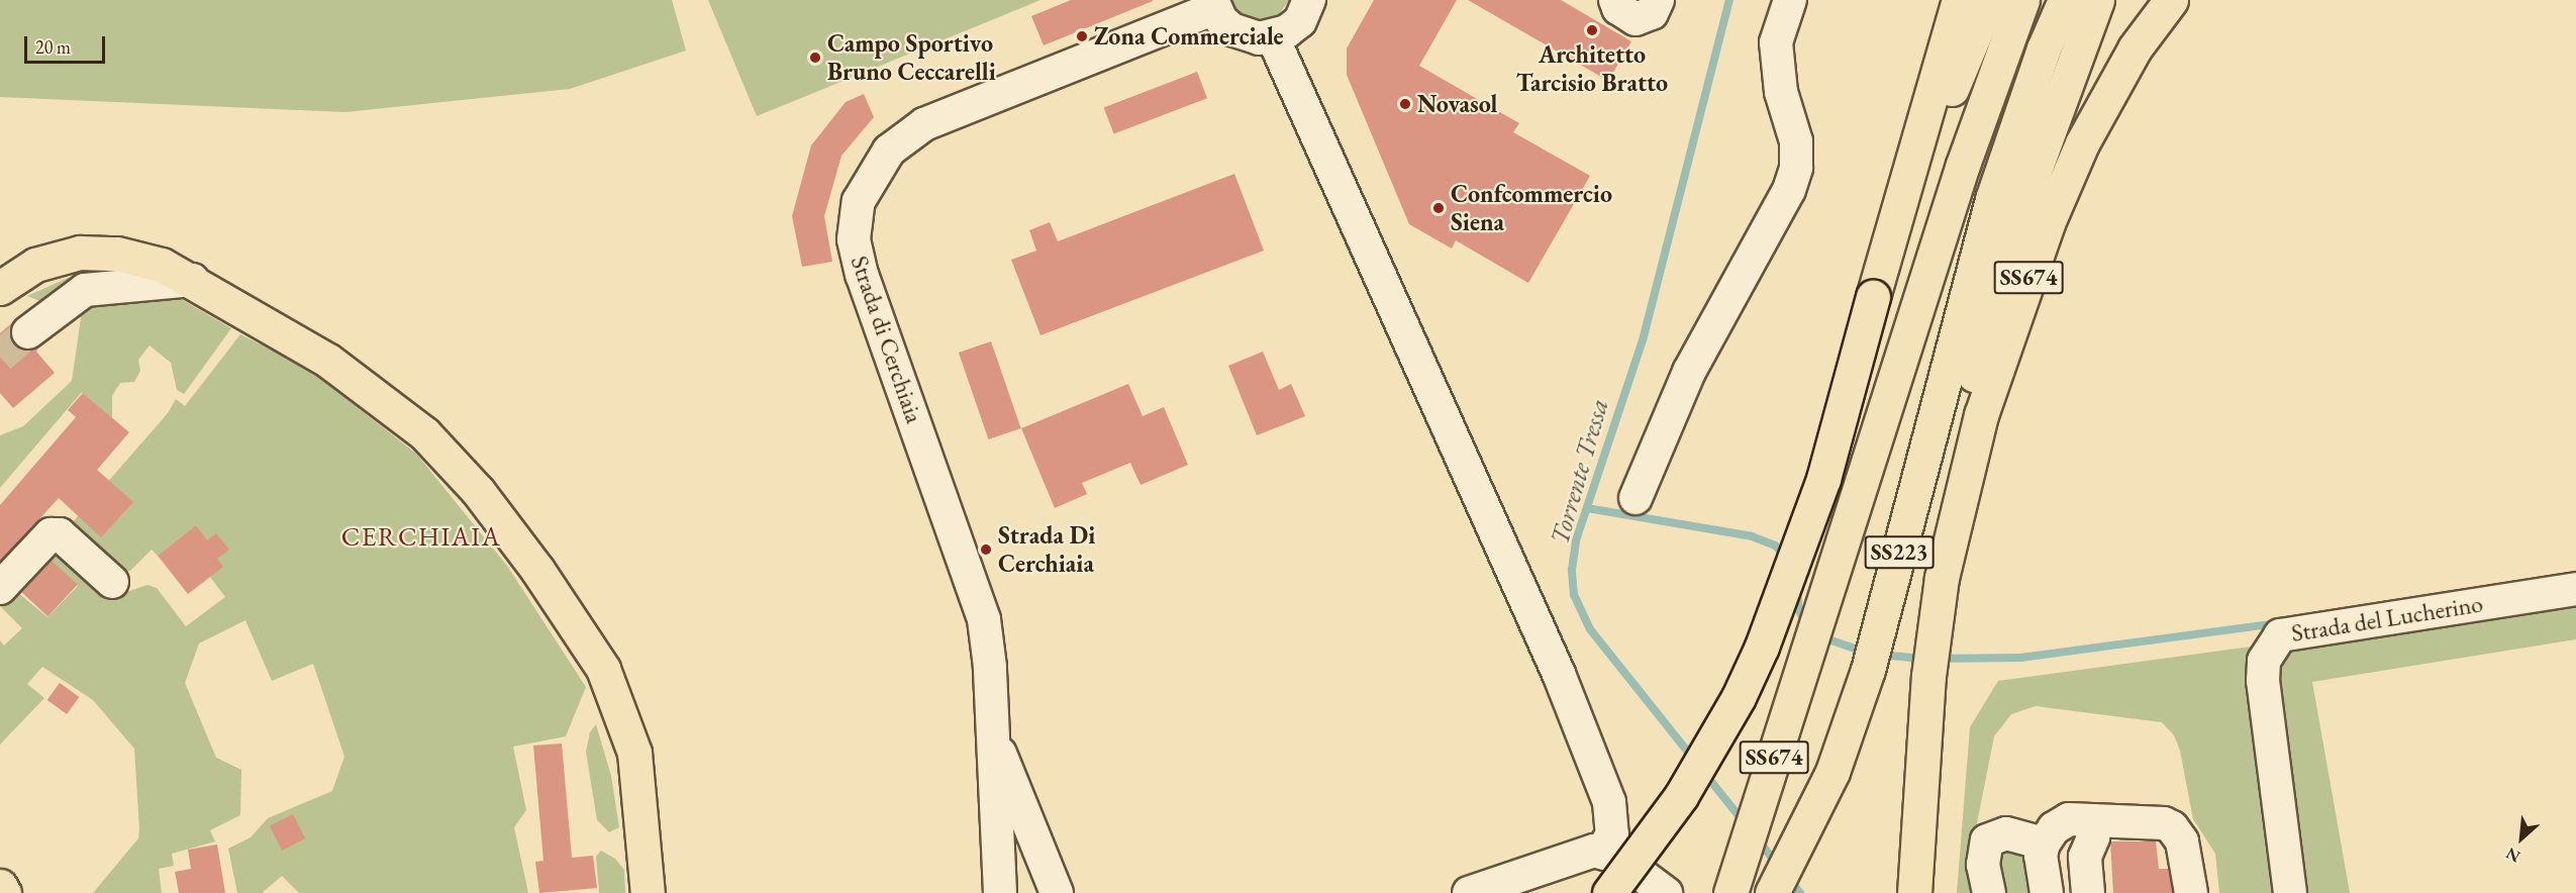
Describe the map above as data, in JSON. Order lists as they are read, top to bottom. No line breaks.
{"streets":{"main road":["SS674","SS223"],"street":["Strada di Cerchiaia","Strada del Lucherino"]},"districts":["CERCHIAIA"],"water":["Torrente Tressa"],"places":["Architetto Tarcisio Bratto","Zona Commerciale","Campo Sportivo Bruno Ceccarelli","Novasol","Confcommercio Siena","Strada Di Cerchiaia"],"scale_bar":"20 m","north":"bottom left"}
